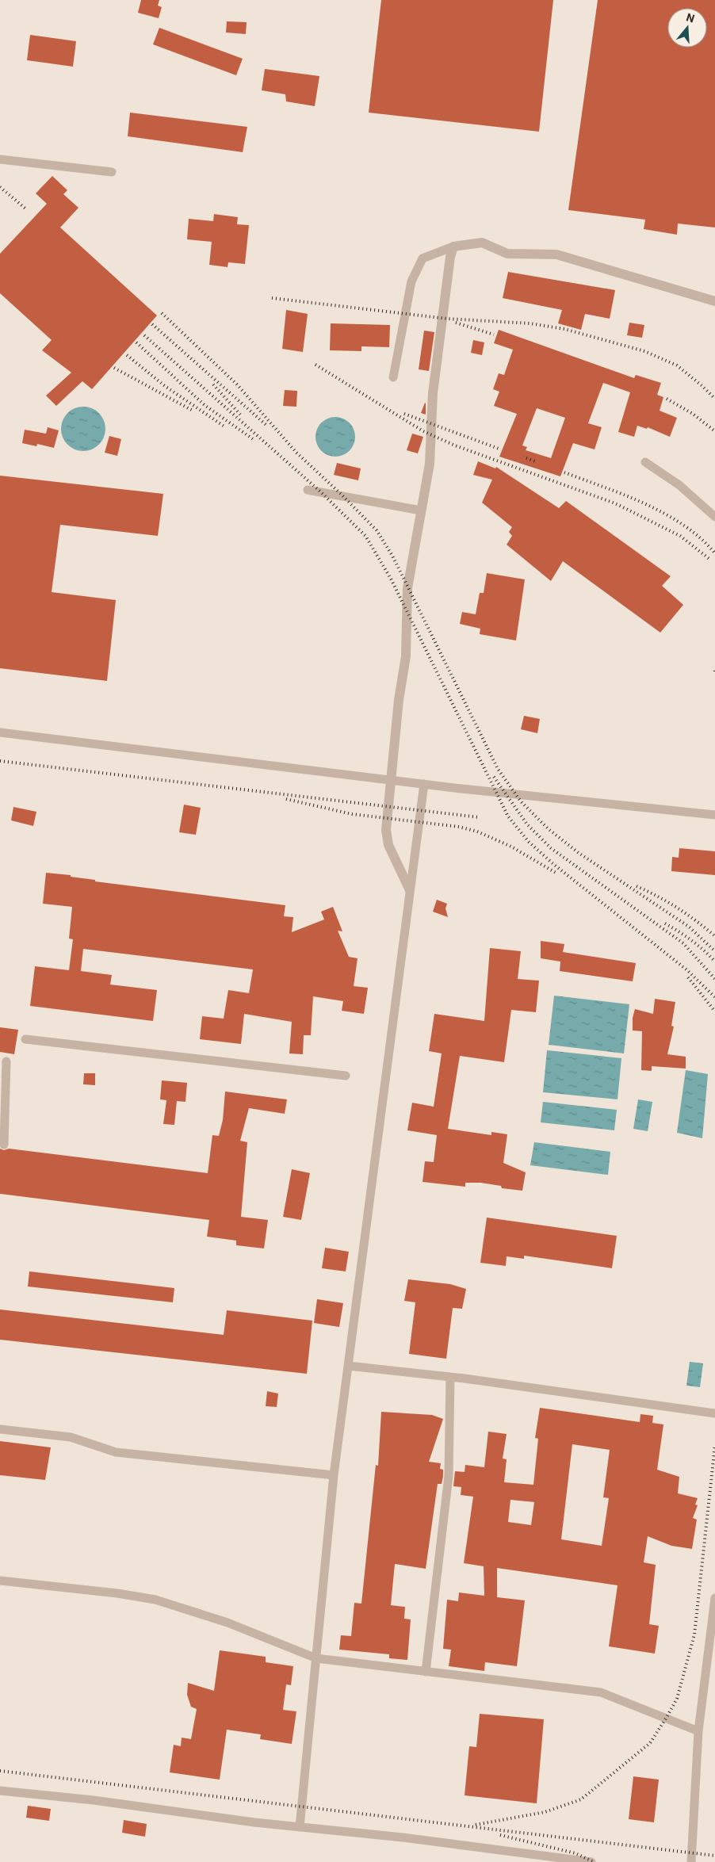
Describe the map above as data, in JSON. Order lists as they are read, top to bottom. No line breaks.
{"north":"top"}
